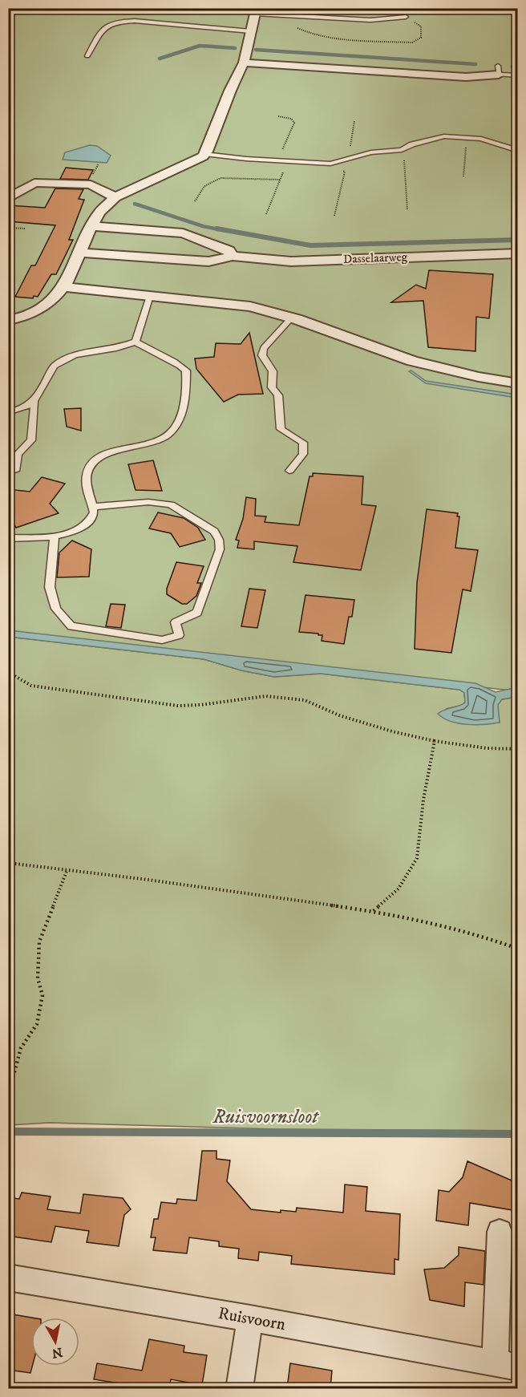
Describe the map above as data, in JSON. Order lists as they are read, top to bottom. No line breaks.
{"streets":{"street":["Dasselaarweg","Ruisvoorn"]},"water":["Ruisvoornsloot"],"north":"bottom"}
